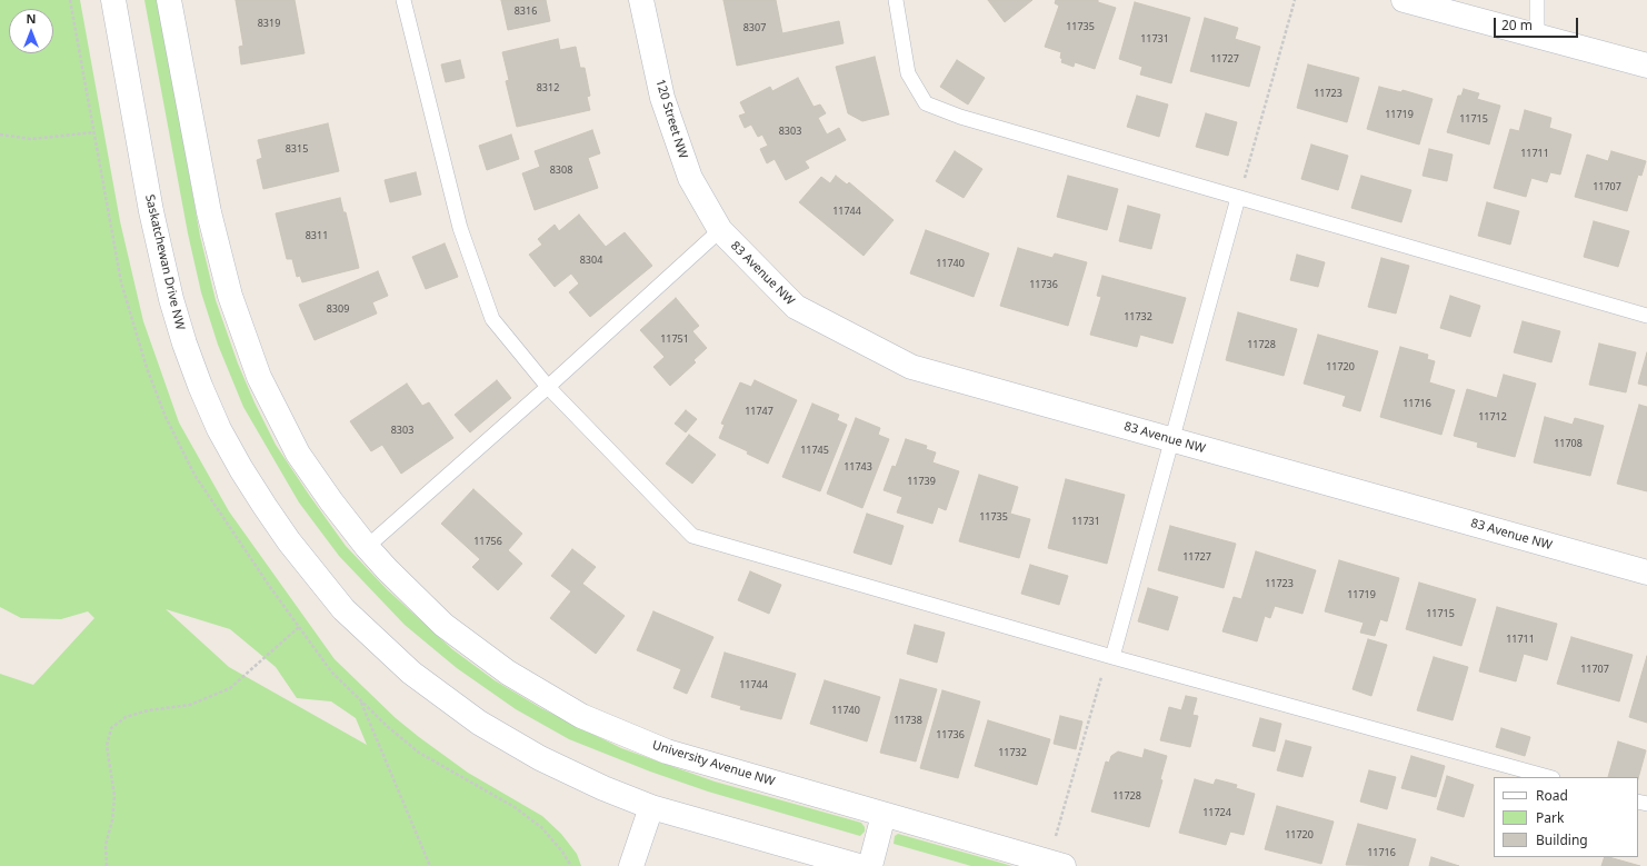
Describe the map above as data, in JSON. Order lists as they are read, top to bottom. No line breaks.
{"streets":{"street":["120 Street NW","Saskatchewan Drive NW","83 Avenue NW","University Avenue NW"]},"crossings":[["120 Street NW","83 Avenue NW"]],"house_numbers":["8316","8319","11735","8307","11731","11727","8312","11723","11719","11715","8303","8315","11711","8308","11707","11744","8311","8304","11740","11736","8309","11732","11751","11728","11720","11716","11747","11712","8303","11708","11745","11743","11739","11735","11731","11756","11727","11723","11719","11715","11711","11707","11744","11740","11738","11736","11732","11728","11724","11720","11716"],"legend":["Road","Park","Building"],"scale_bar":"20 m","north":"top"}
